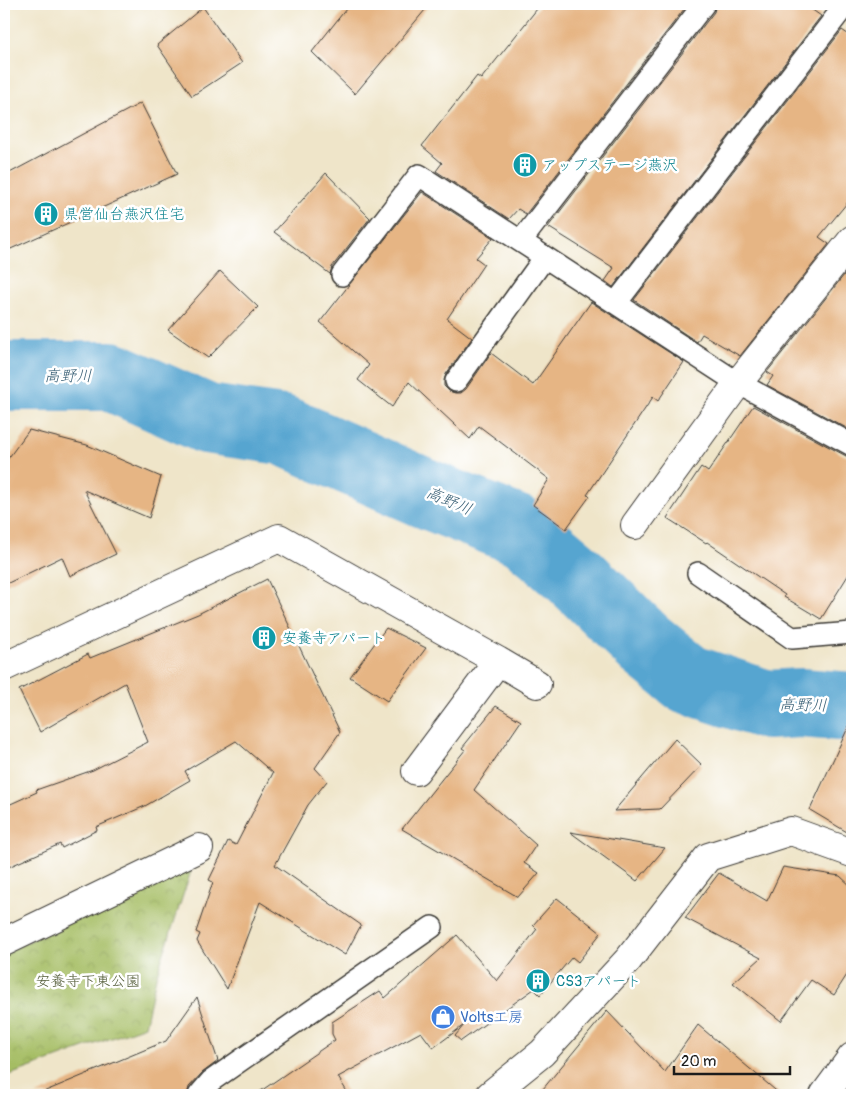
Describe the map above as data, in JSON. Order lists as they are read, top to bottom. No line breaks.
{"water":["高野川"],"parks":["安養寺下東公園"],"places":{"building":["アップステージ燕沢","県営仙台燕沢住宅","安養寺アパート","CS3アパート"],"shop":["Volts工房"]},"scale_bar":"20 m"}
